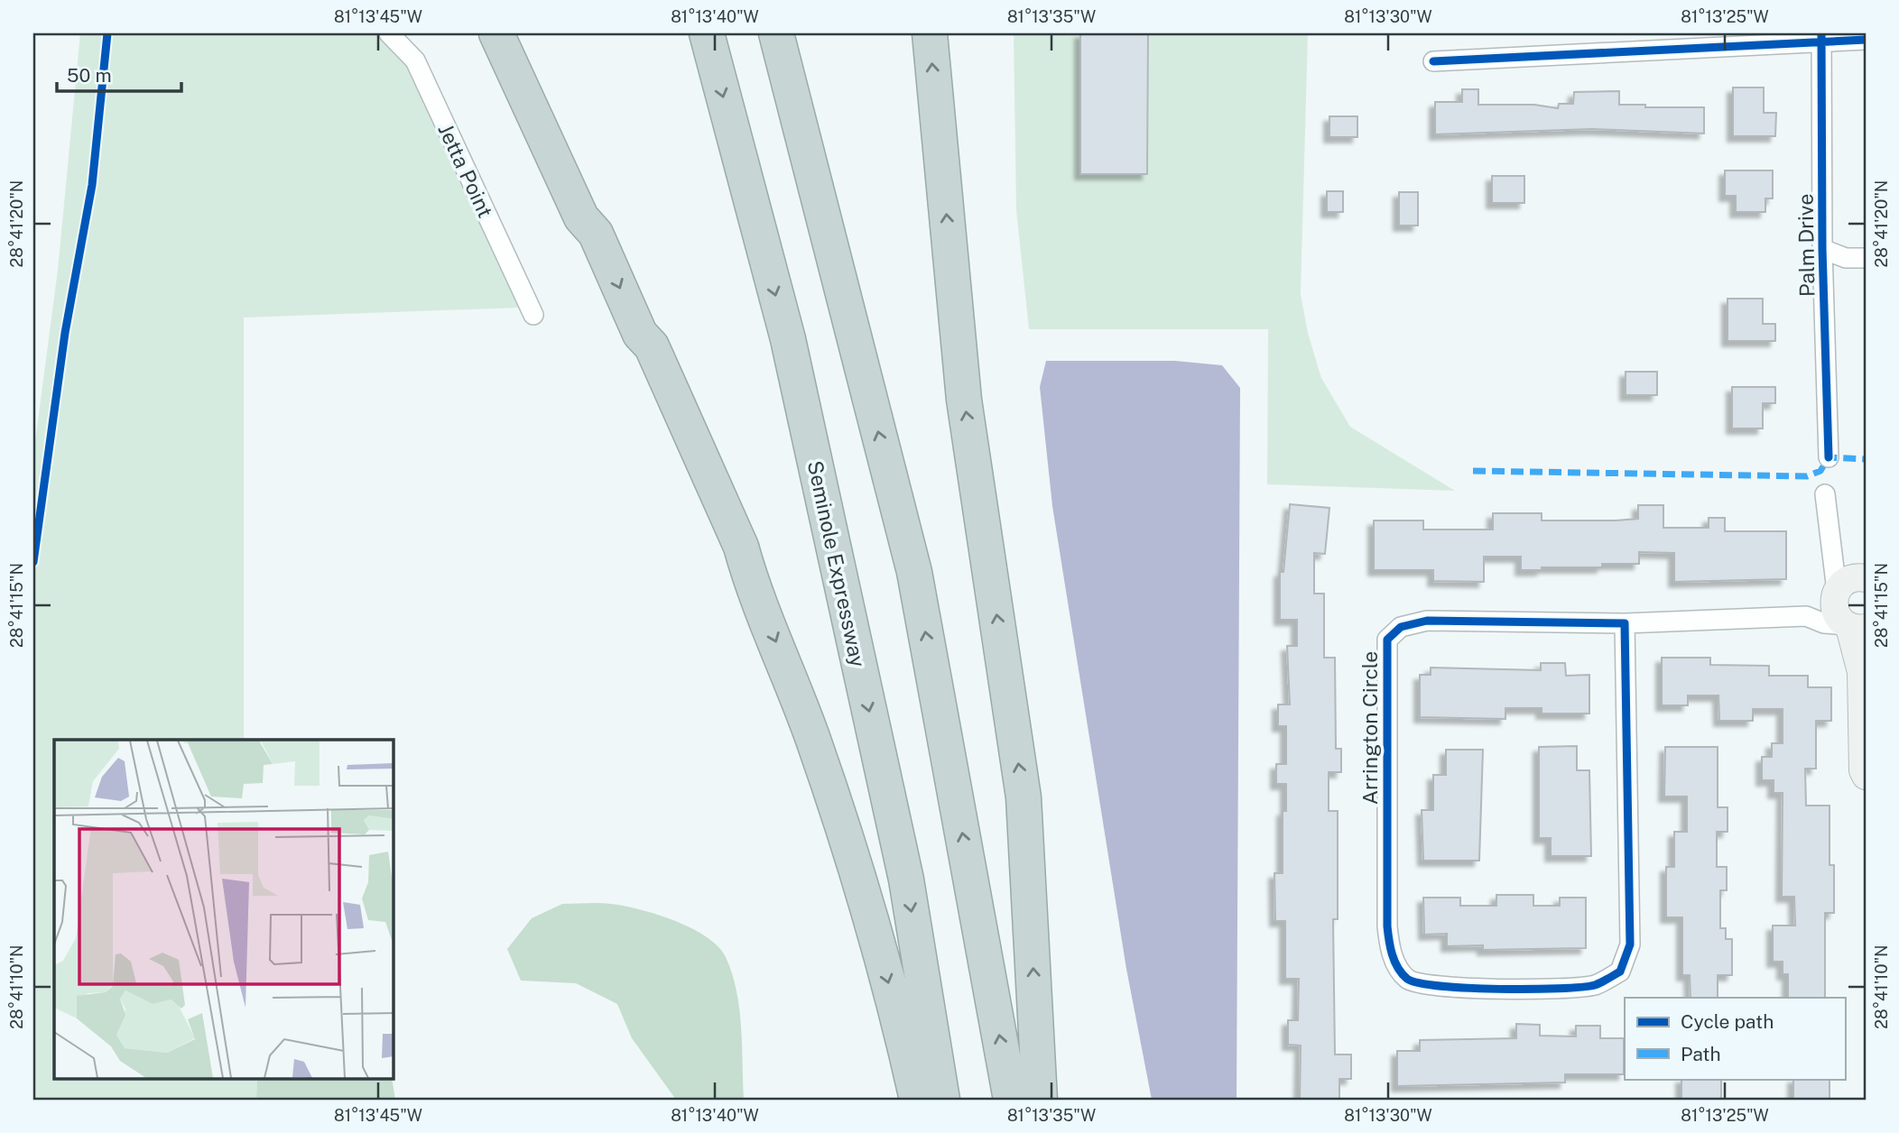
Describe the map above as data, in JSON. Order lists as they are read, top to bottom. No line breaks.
{"streets":{"highway":["Seminole Expressway"],"street":["Jetta Point","Palm Drive","Arrington Circle"]},"legend":["Cycle path","Path"],"scale_bar":"50 m","coordinates":["81°13'45\"W","81°13'40\"W","81°13'35\"W","81°13'30\"W","81°13'25\"W","28°41'20\"N","28°41'15\"N","28°41'10\"N"]}
